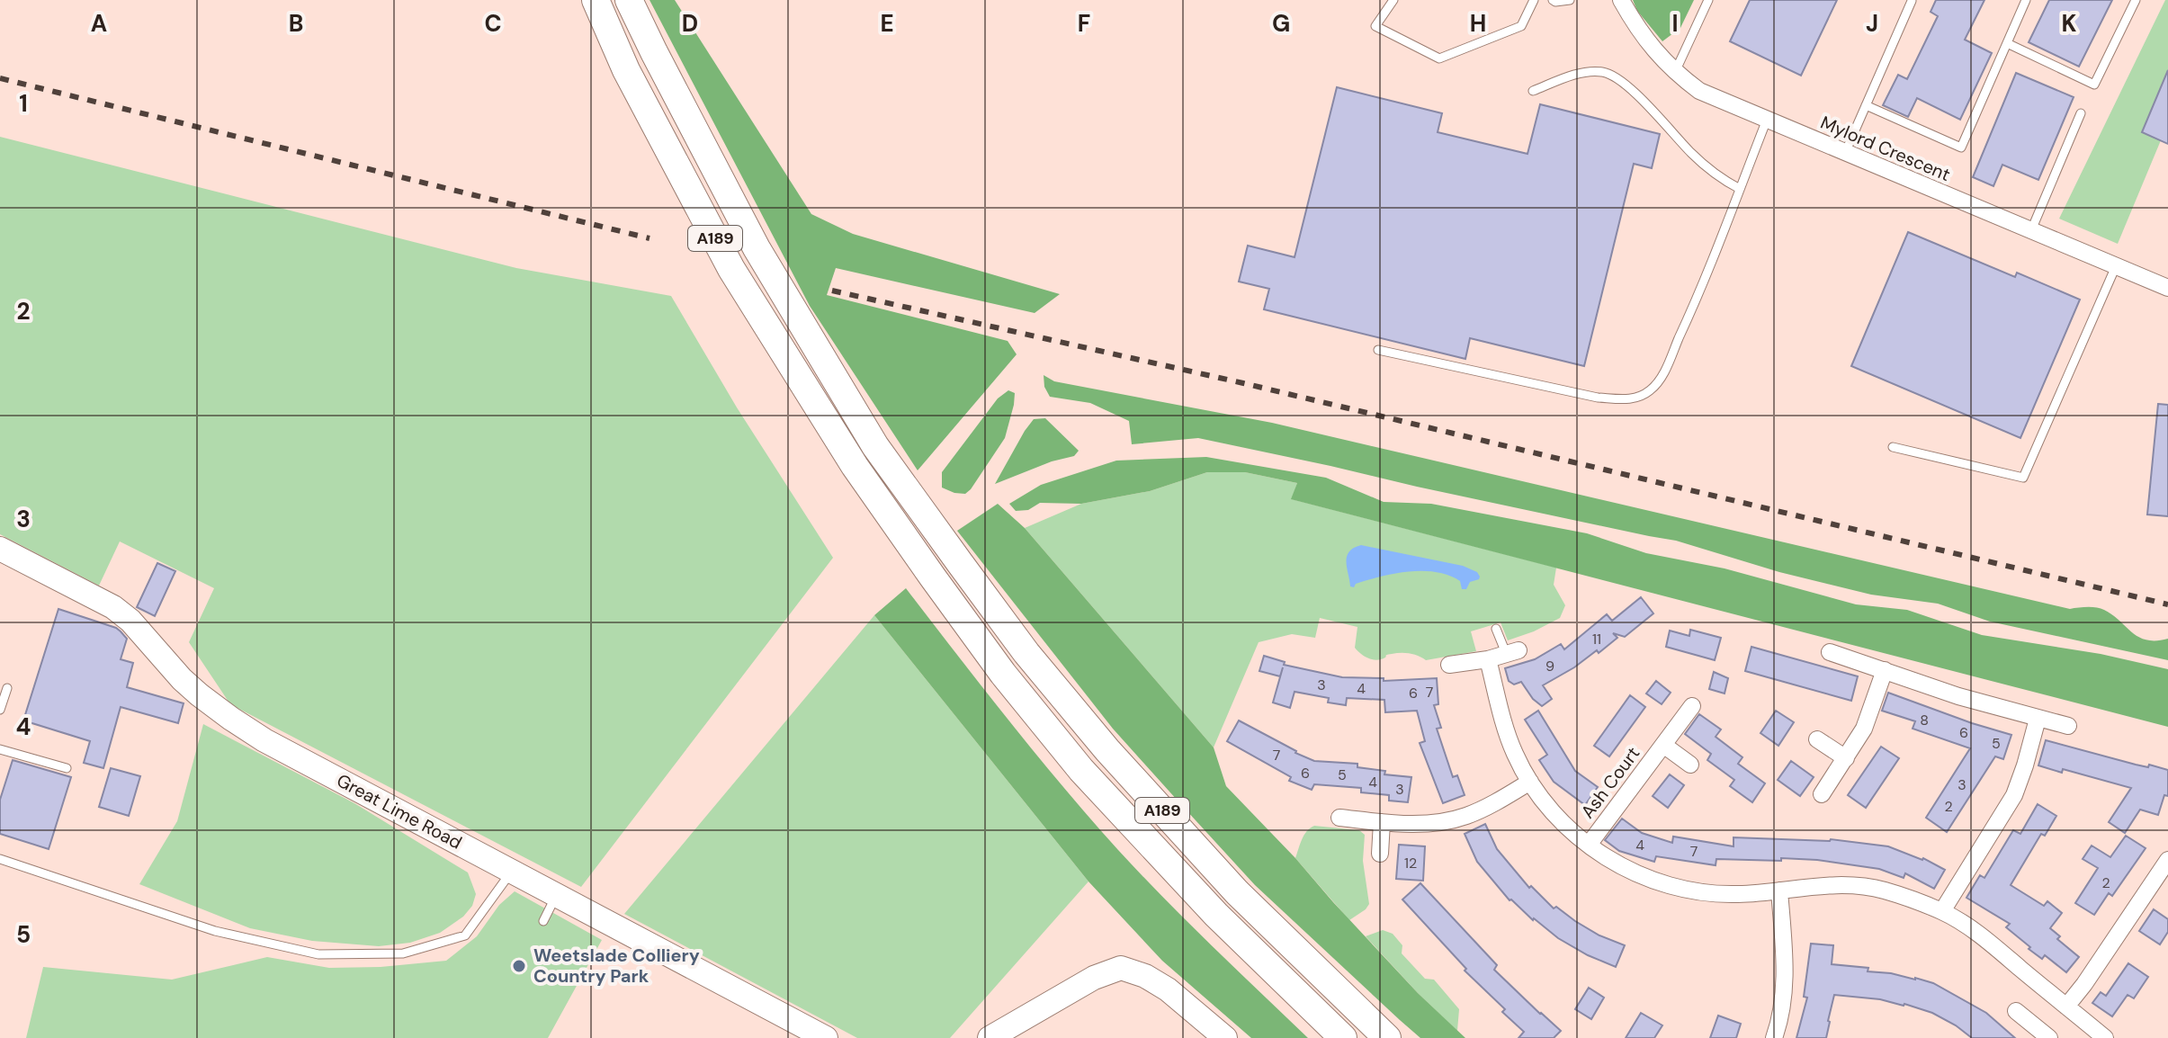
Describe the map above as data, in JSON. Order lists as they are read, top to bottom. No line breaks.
{"streets":{"main road":["A189","Great Lime Road"],"street":["Mylord Crescent","Ash Court"]},"places":["Weetslade Colliery Country Park"],"house_numbers":["11","9","3","4","7","6","8","6","5","7","6","5","4","3","3","2","4","7","12","2"],"grid":{"columns":["A","B","C","D","E","F","G","H","I","J","K"],"rows":["1","2","3","4","5"]}}
